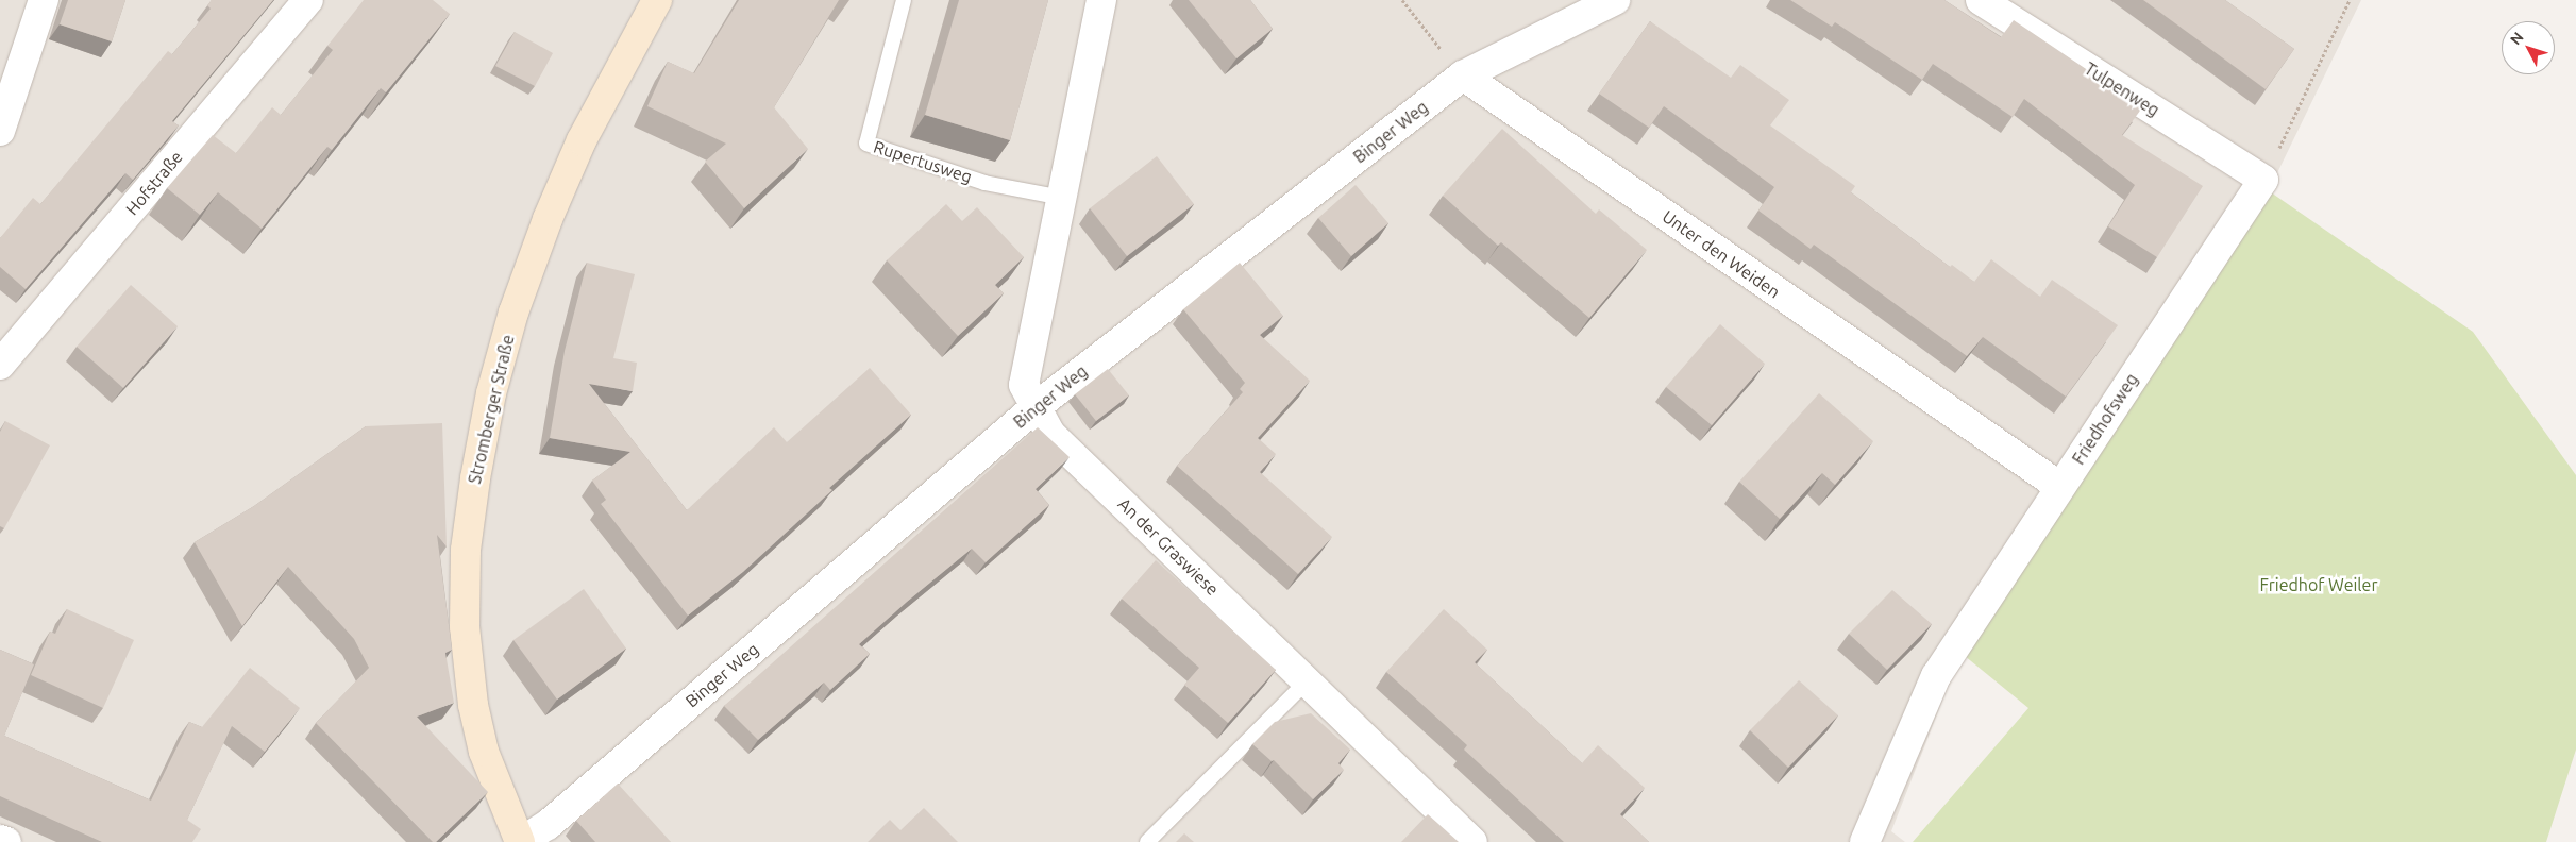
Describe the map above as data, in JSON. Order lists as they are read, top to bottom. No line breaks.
{"streets":{"main road":["Stromberger Straße"],"street":["Tulpenweg","Binger Weg","Hofstraße","Unter den Weiden","Friedhofsweg","An der Graswiese"],"lane":["Rupertusweg"]},"crossings":[["Tulpenweg","Friedhofsweg"],["Binger Weg","Unter den Weiden"],["Binger Weg","Stromberger Straße"],["Binger Weg","An der Graswiese"],["Unter den Weiden","Friedhofsweg"]],"parks":["Friedhof Weiler"],"north":"top left"}
